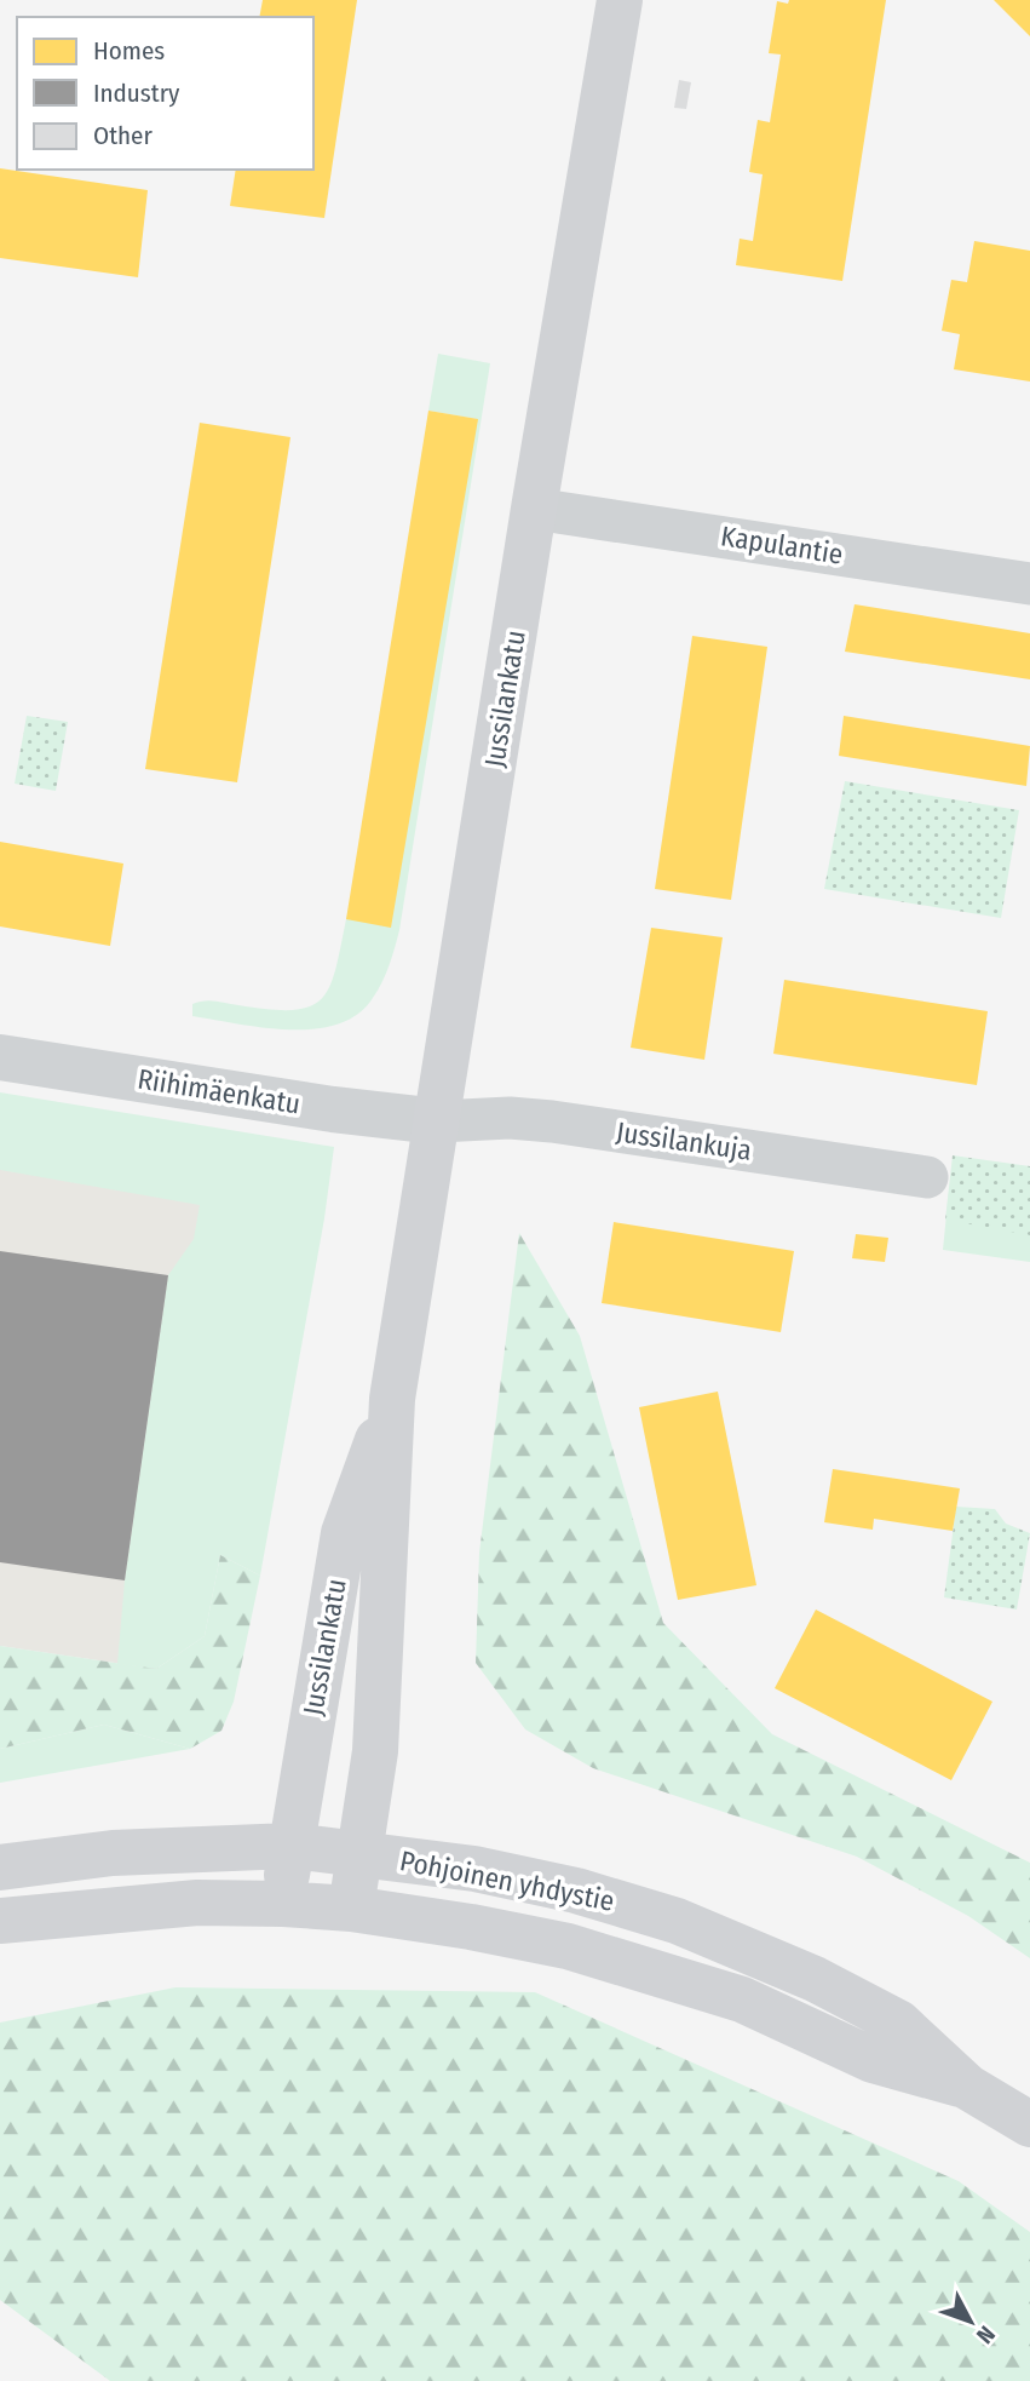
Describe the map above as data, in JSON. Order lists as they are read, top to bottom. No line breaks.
{"streets":{"main road":["Jussilankatu","Pohjoinen yhdystie"],"street":["Kapulantie","Riihimäenkatu","Jussilankuja"]},"crossings":[["Kapulantie","Jussilankatu"],["Jussilankatu","Riihimäenkatu"],["Jussilankatu","Jussilankuja"],["Jussilankatu","Pohjoinen yhdystie"],["Riihimäenkatu","Jussilankuja"]],"legend":["Homes","Industry","Other"],"north":"bottom right"}
